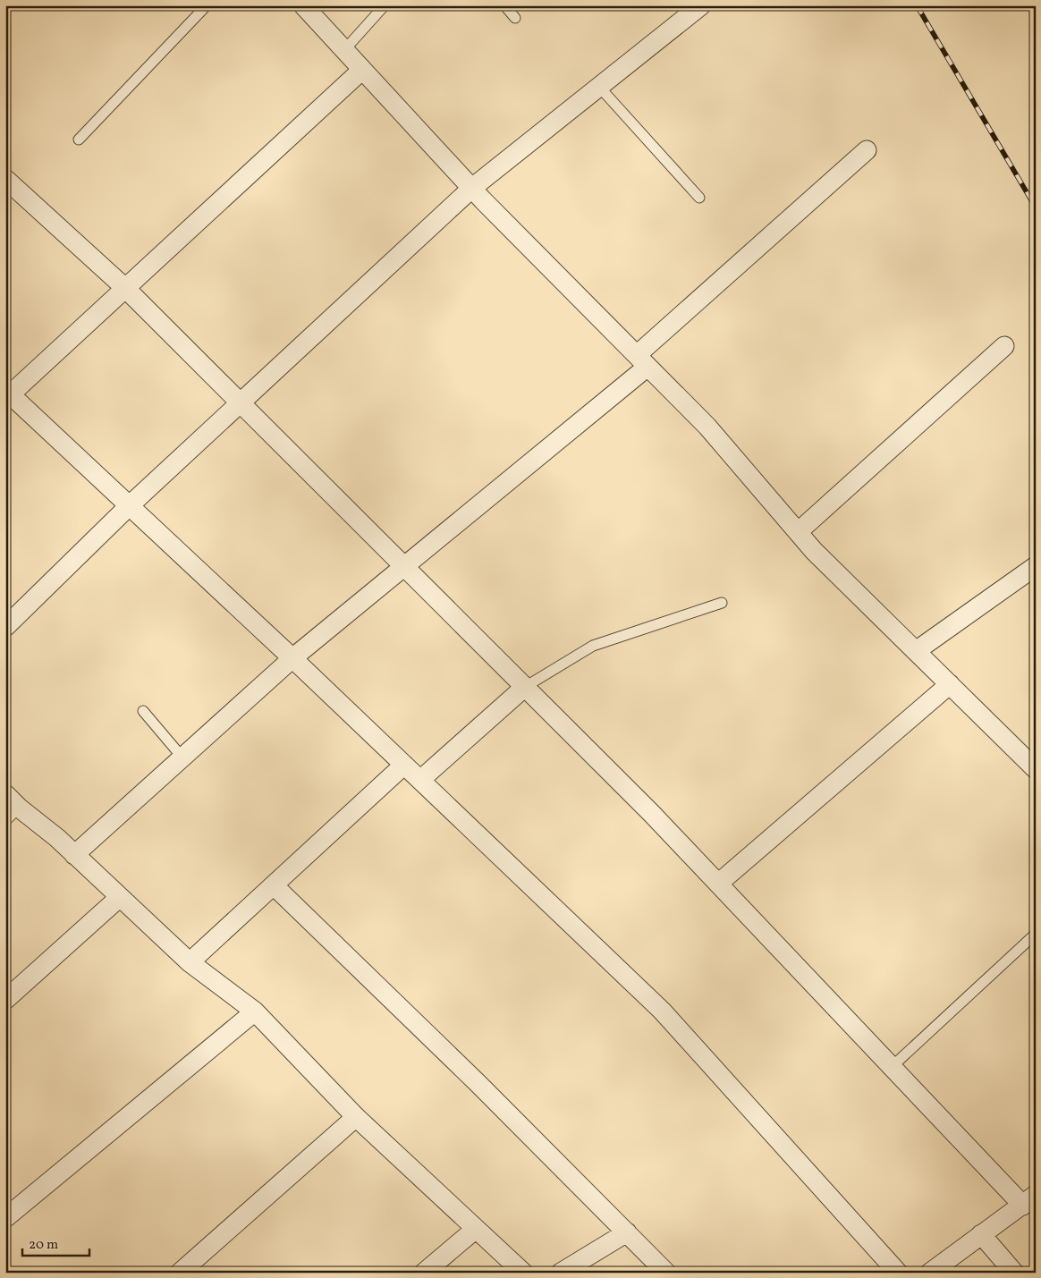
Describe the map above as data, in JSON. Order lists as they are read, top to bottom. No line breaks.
{"scale_bar":"20 m"}
